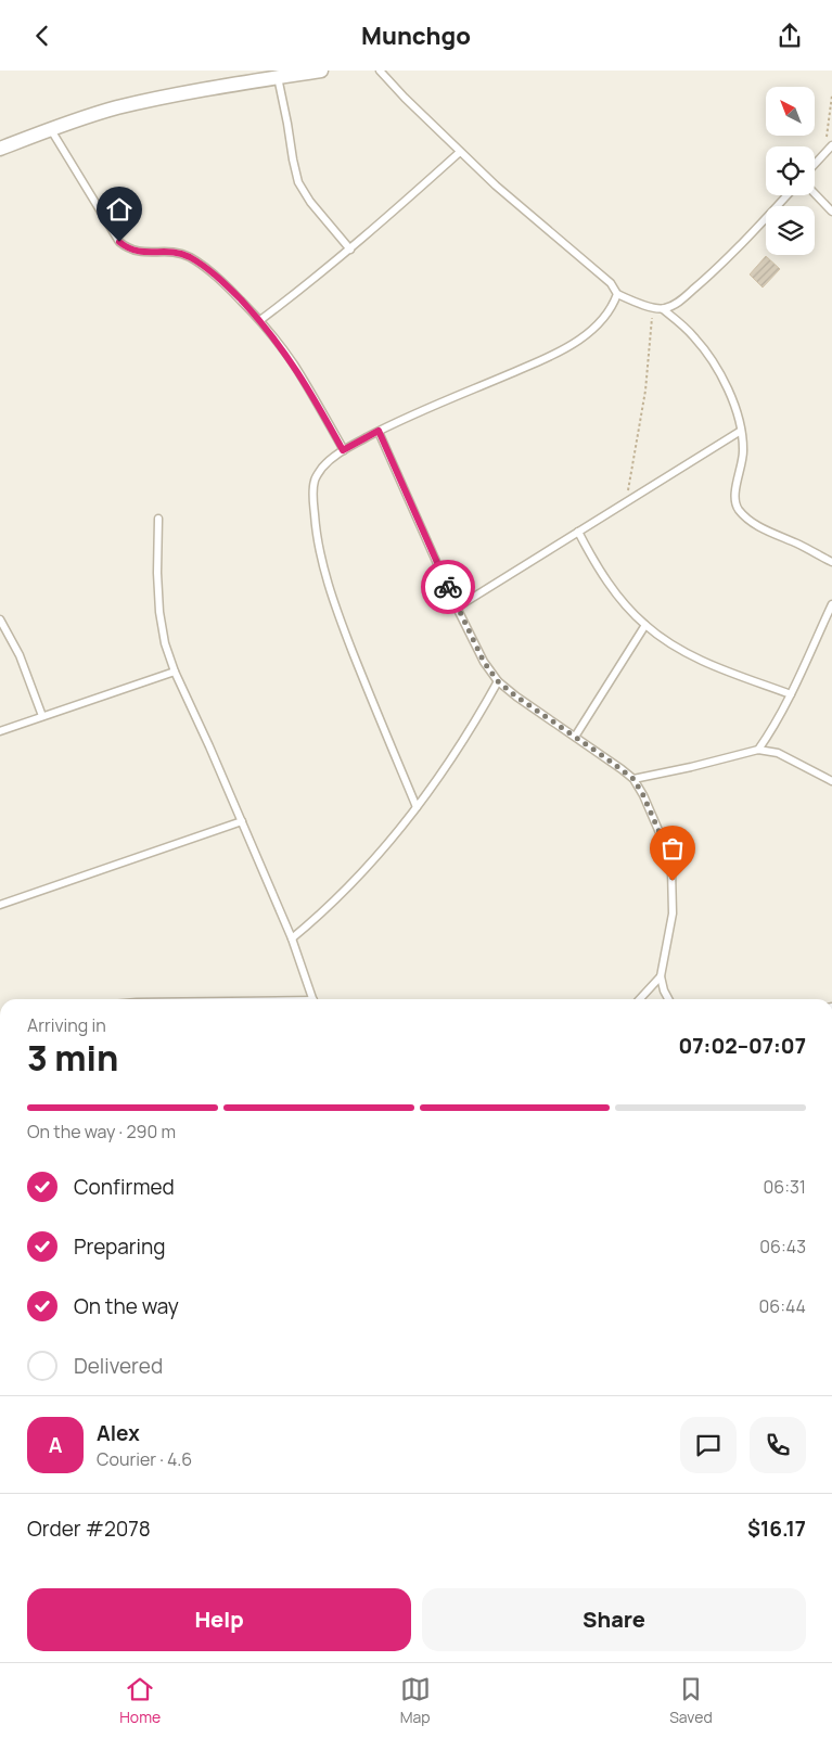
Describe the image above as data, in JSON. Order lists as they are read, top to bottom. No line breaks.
{"north":"top left","page":{"header":"Munchgo","heading":["3 min","Arriving in","07:02–07:07"],"panel":["Alex","Courier · 4.6","Order #2078","$16.17"],"bar":"On the way · 290 m","list":[["Confirmed","06:31"],["Preparing","06:43"],["On the way","06:44"],"Delivered"],"round":"A","buttons":["Help","Share"],"tabs":["Home","Map","Saved"]}}
